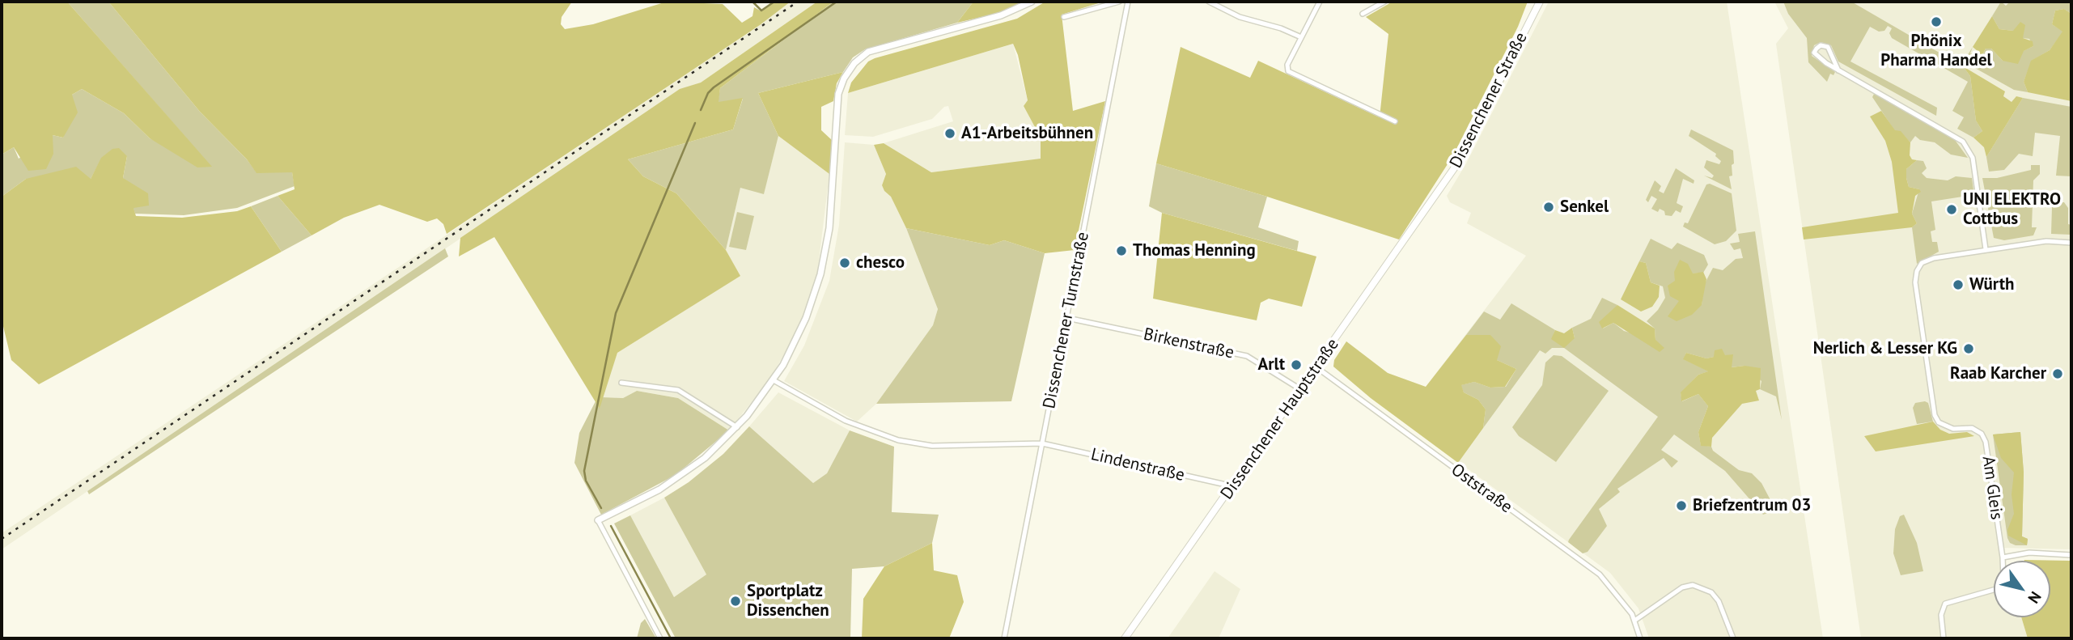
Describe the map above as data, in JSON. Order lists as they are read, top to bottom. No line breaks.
{"streets":{"main road":["Dissenchener Straße","Dissenchener Hauptstraße"],"street":["Dissenchener Turnstraße","Birkenstraße","Lindenstraße","Am Gleis","Oststraße"]},"crossings":[["Dissenchener Straße","Dissenchener Hauptstraße"],["Dissenchener Turnstraße","Birkenstraße"],["Dissenchener Turnstraße","Lindenstraße"],["Birkenstraße","Dissenchener Hauptstraße"],["Dissenchener Hauptstraße","Lindenstraße"],["Dissenchener Hauptstraße","Oststraße"]],"places":["Phönix Pharma Handel","A1-Arbeitsbühnen","Senkel","UNI ELEKTRO Cottbus","Thomas Henning","chesco","Würth","Nerlich & Lesser KG","Arlt","Raab Karcher","Briefzentrum 03","Sportplatz Dissenchen"],"north":"bottom right"}
